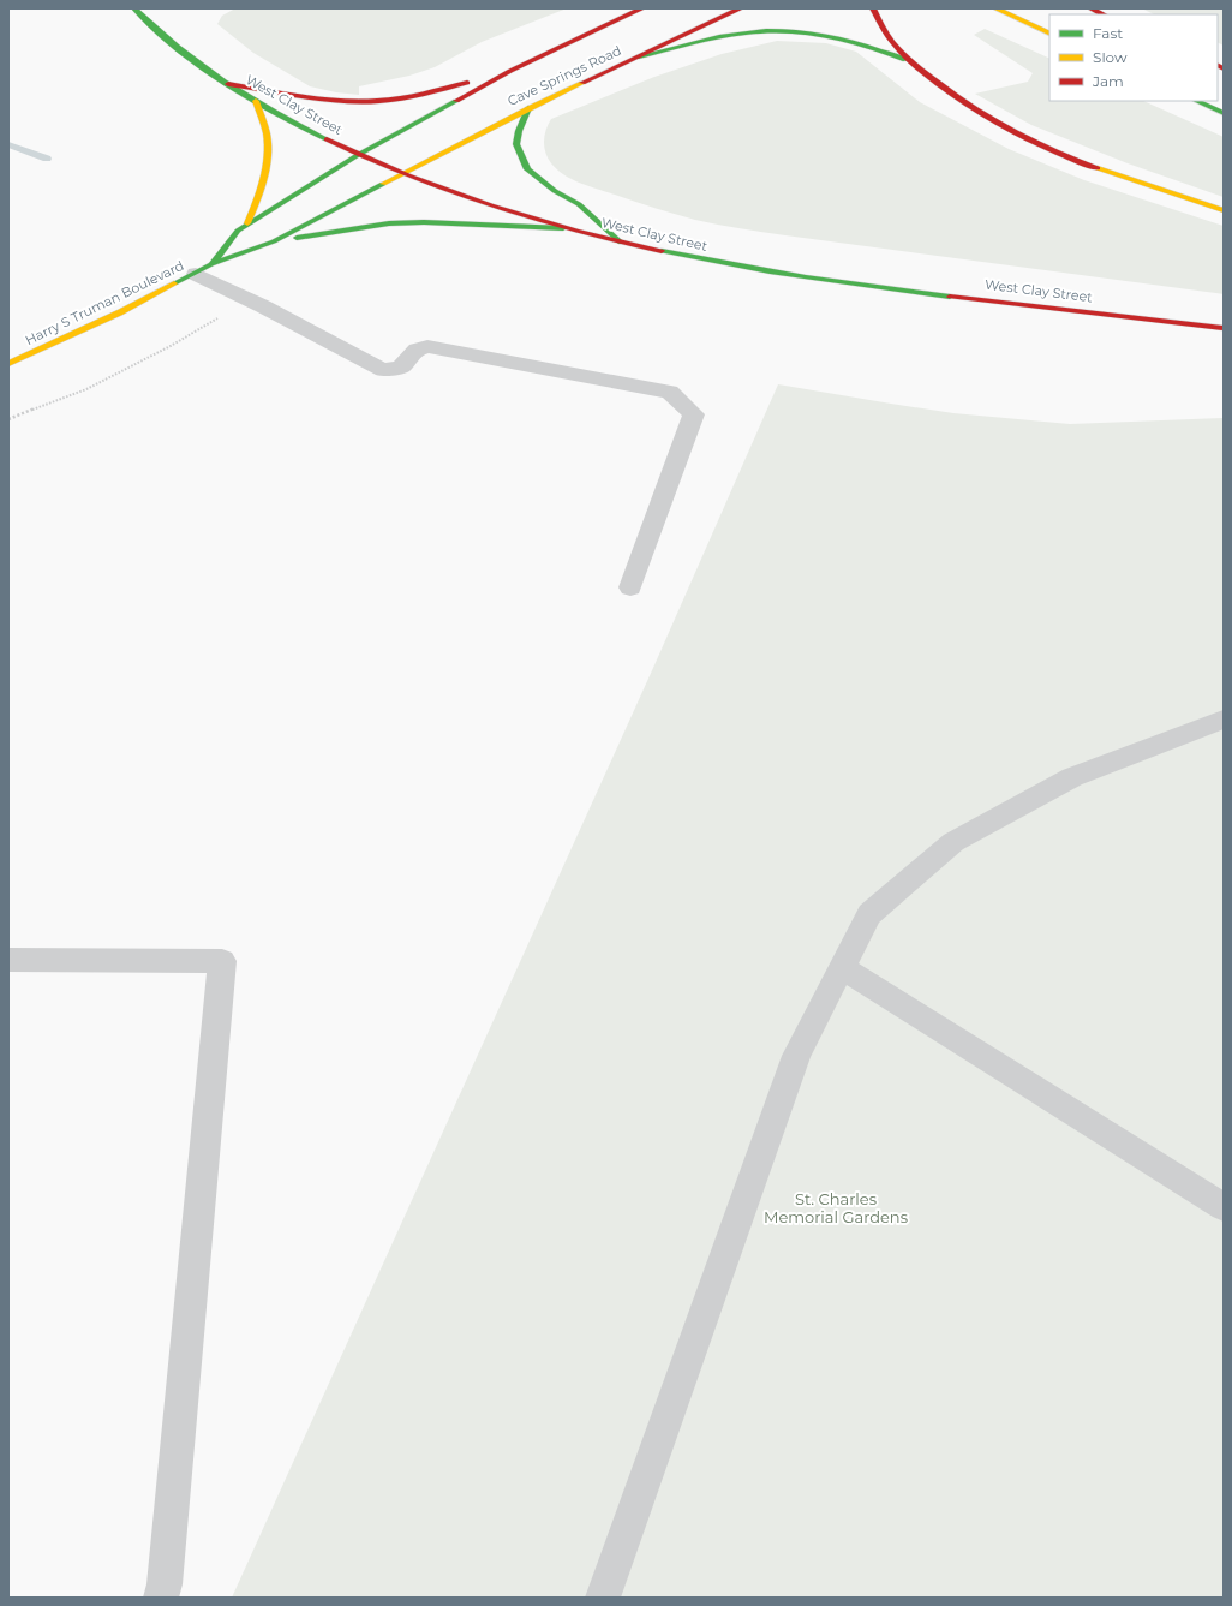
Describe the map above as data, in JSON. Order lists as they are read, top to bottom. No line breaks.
{"streets":{"main road":["Cave Springs Road","West Clay Street","Harry S Truman Boulevard"]},"crossings":[["Cave Springs Road","West Clay Street"],["Cave Springs Road","Harry S Truman Boulevard"],["West Clay Street","Harry S Truman Boulevard"]],"parks":["St. Charles Memorial Gardens"],"legend":["Fast","Slow","Jam"]}
